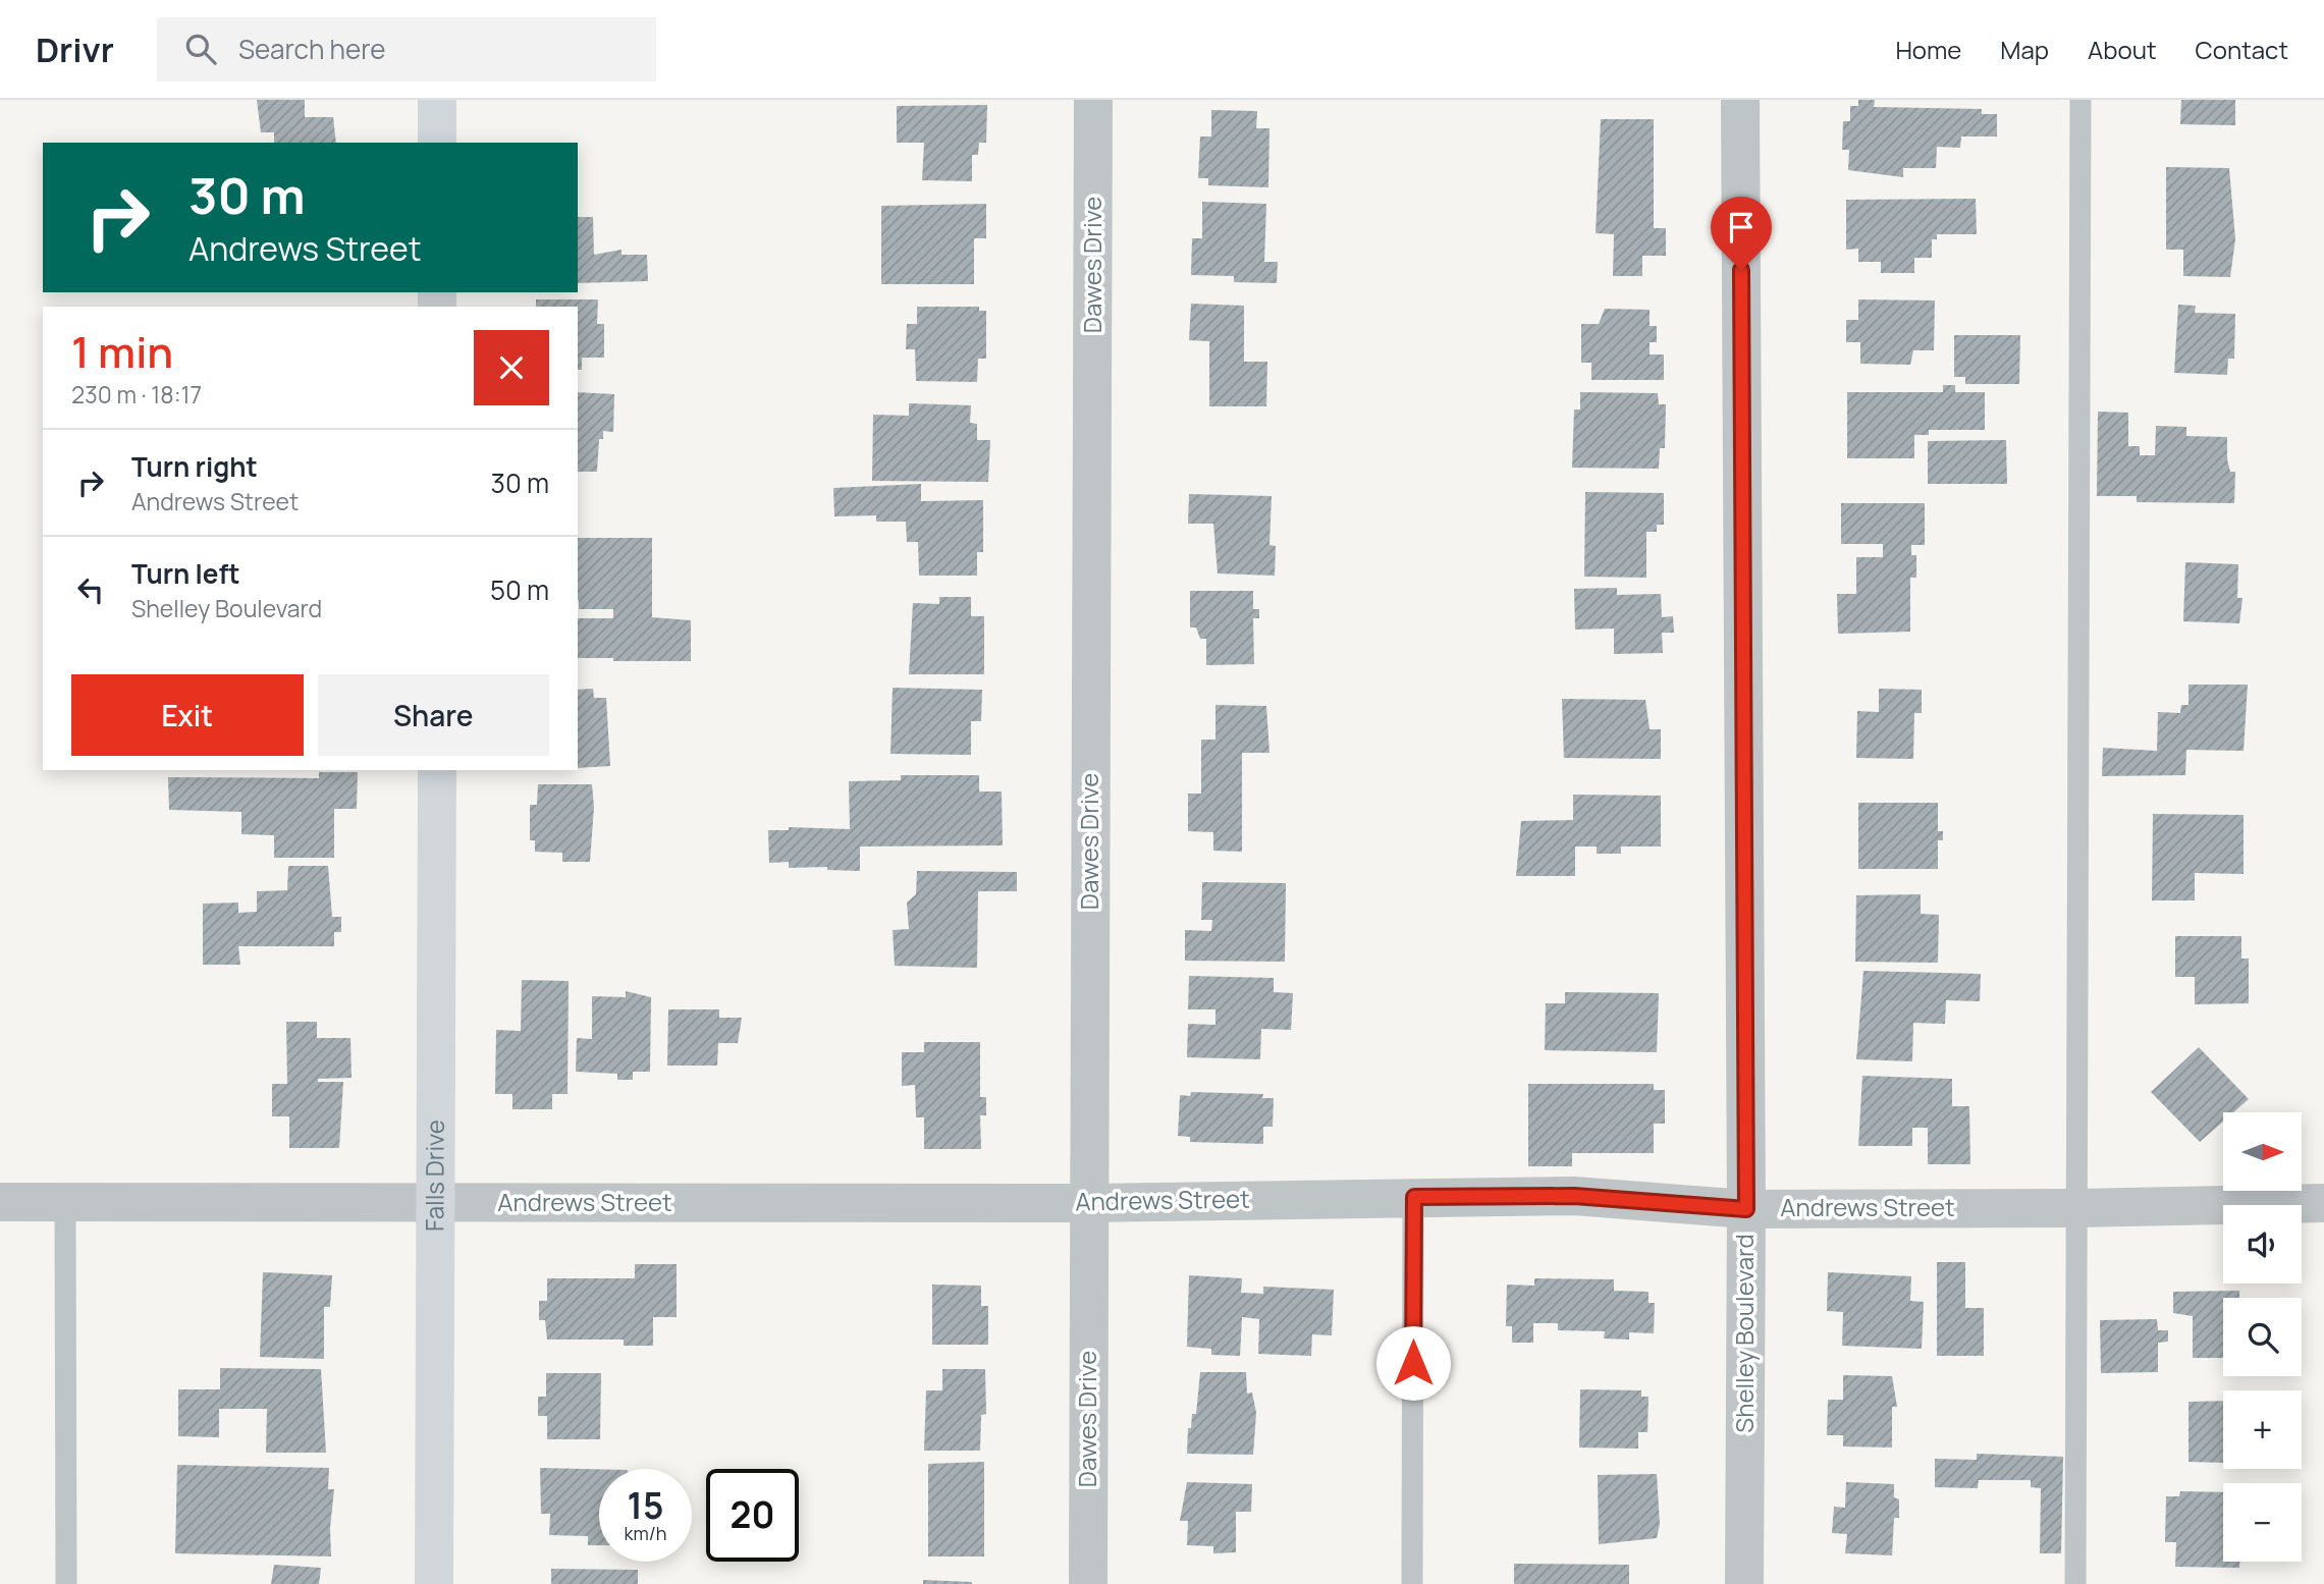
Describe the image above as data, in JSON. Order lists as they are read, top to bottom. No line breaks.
{"streets":{"street":["Dawes Drive","Falls Drive","Andrews Street","Shelley Boulevard"]},"crossings":[["Dawes Drive","Andrews Street"],["Falls Drive","Andrews Street"],["Andrews Street","Shelley Boulevard"]],"north":"right","page":{"header":"Drivr","search":"Search here","nav":["Home","Map","About","Contact"],"turn":["30 m","Andrews Street"],"heading":["1 min","230 m · 18:17"],"list":[{"name":"Turn right","note":"Andrews Street","value":"30 m"},{"name":"Turn left","note":"Shelley Boulevard","value":"50 m"}],"buttons":["Exit","Share"],"map_buttons":["+","−"],"speed":"15 km/h","limit":"20"}}
